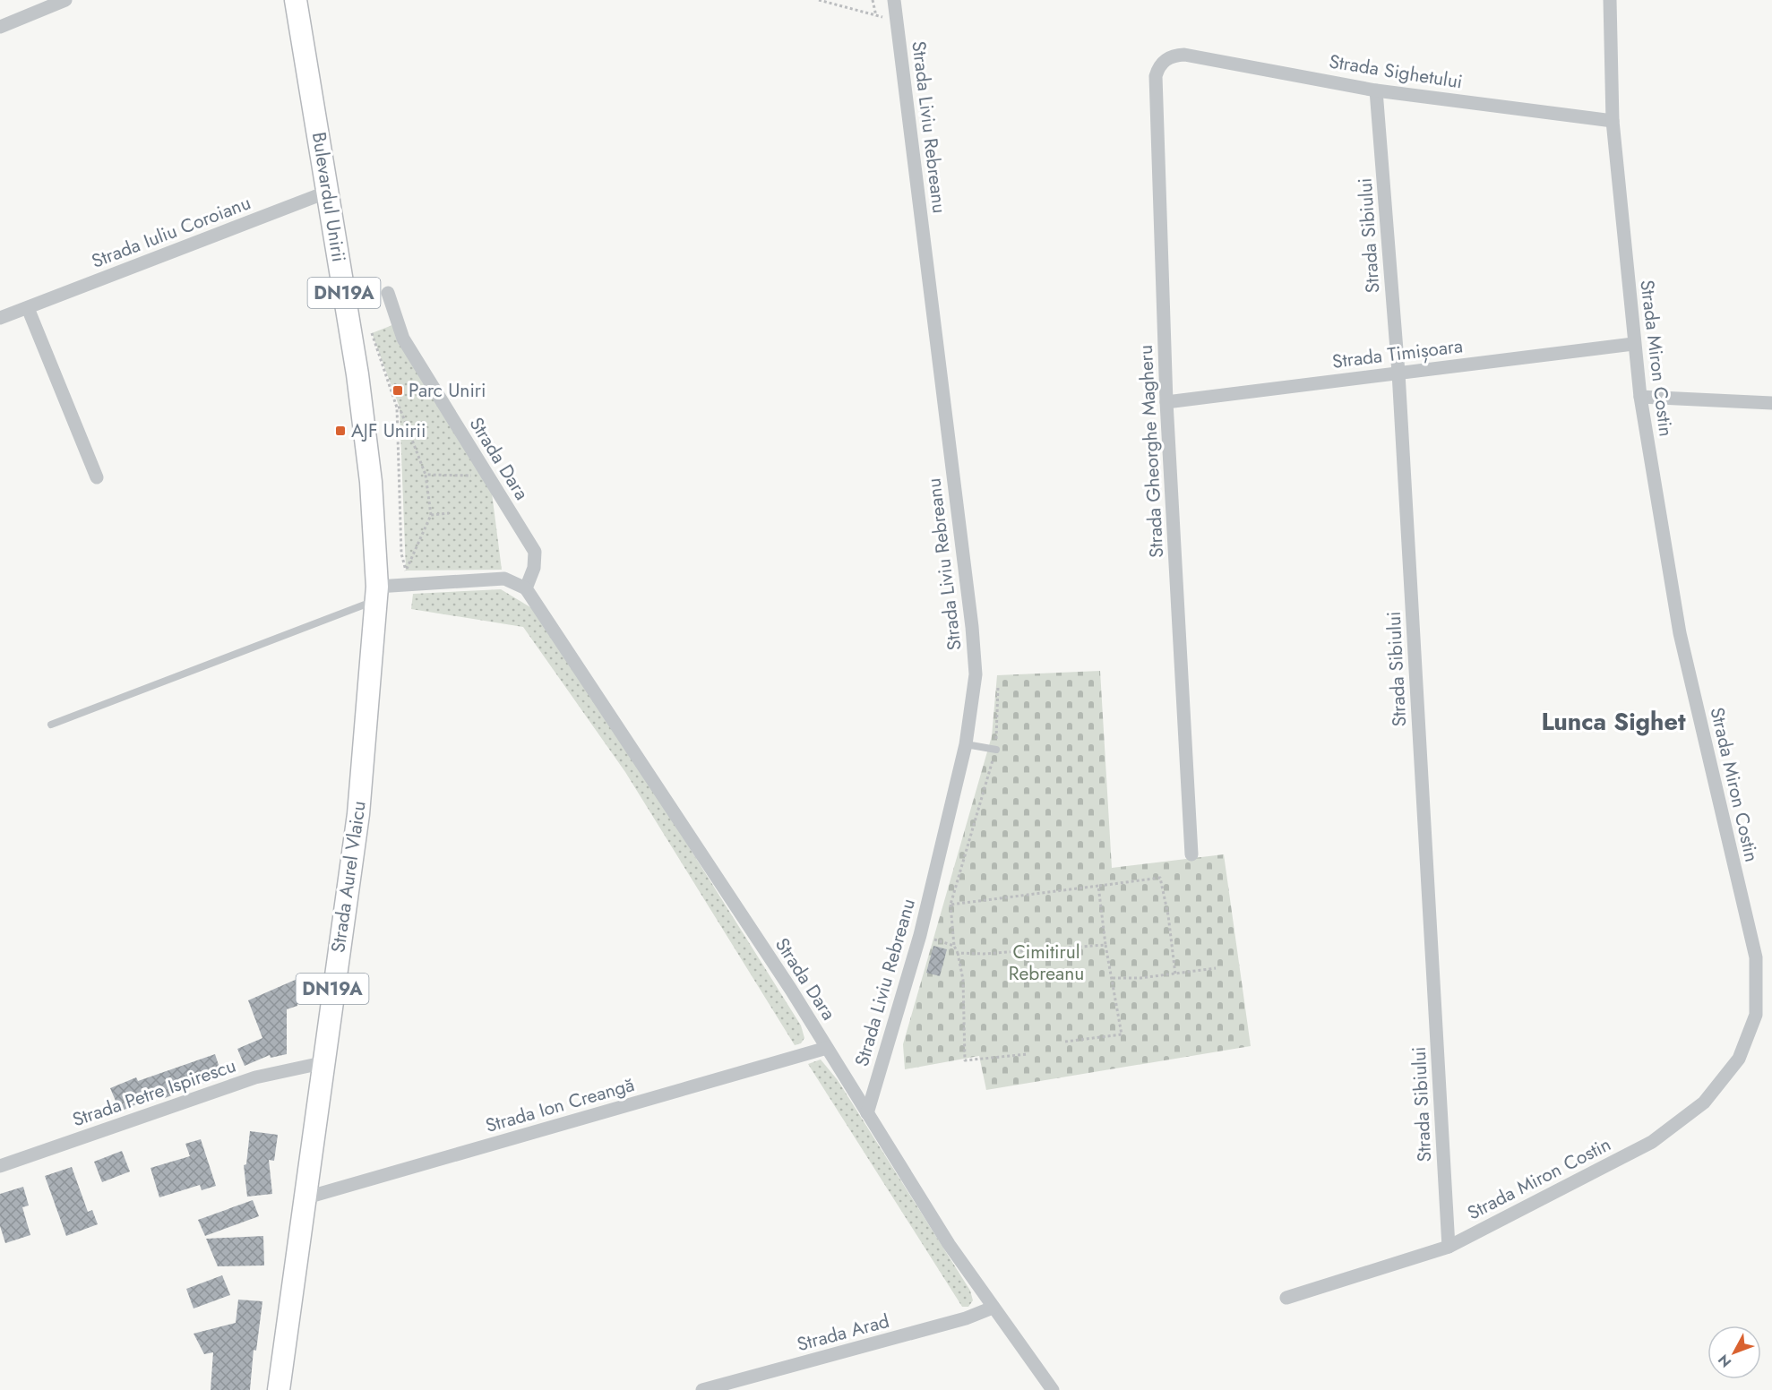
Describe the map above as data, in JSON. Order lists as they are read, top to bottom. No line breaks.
{"streets":{"main road":["Bulevardul Unirii","DN19A","Strada Aurel Vlaicu"],"street":["Strada Sighetului","Strada Liviu Rebreanu","Strada Iuliu Coroianu","Strada Sibiului","Strada Timișoara","Strada Miron Costin","Strada Gheorghe Magheru","Strada Dara","Strada Petre Ispirescu","Strada Ion Creangă","Strada Arad"]},"crossings":[["Strada Sighetului","Strada Sibiului"],["Strada Sighetului","Strada Miron Costin"],["Strada Sighetului","Strada Gheorghe Magheru"],["Strada Liviu Rebreanu","Strada Dara"],["Bulevardul Unirii","Strada Iuliu Coroianu"],["Bulevardul Unirii","Strada Aurel Vlaicu"],["Strada Sibiului","Strada Timișoara"],["Strada Sibiului","Strada Miron Costin"],["Strada Timișoara","Strada Miron Costin"],["Strada Timișoara","Strada Gheorghe Magheru"],["Strada Dara","Strada Ion Creangă"],["Strada Dara","Strada Arad"],["Strada Aurel Vlaicu","Strada Petre Ispirescu"],["Strada Aurel Vlaicu","Strada Ion Creangă"]],"districts":["Lunca Sighet"],"parks":["Cimitirul Rebreanu"],"places":{"transit":["Parc Uniri","AJF Unirii"]},"north":"bottom left"}
